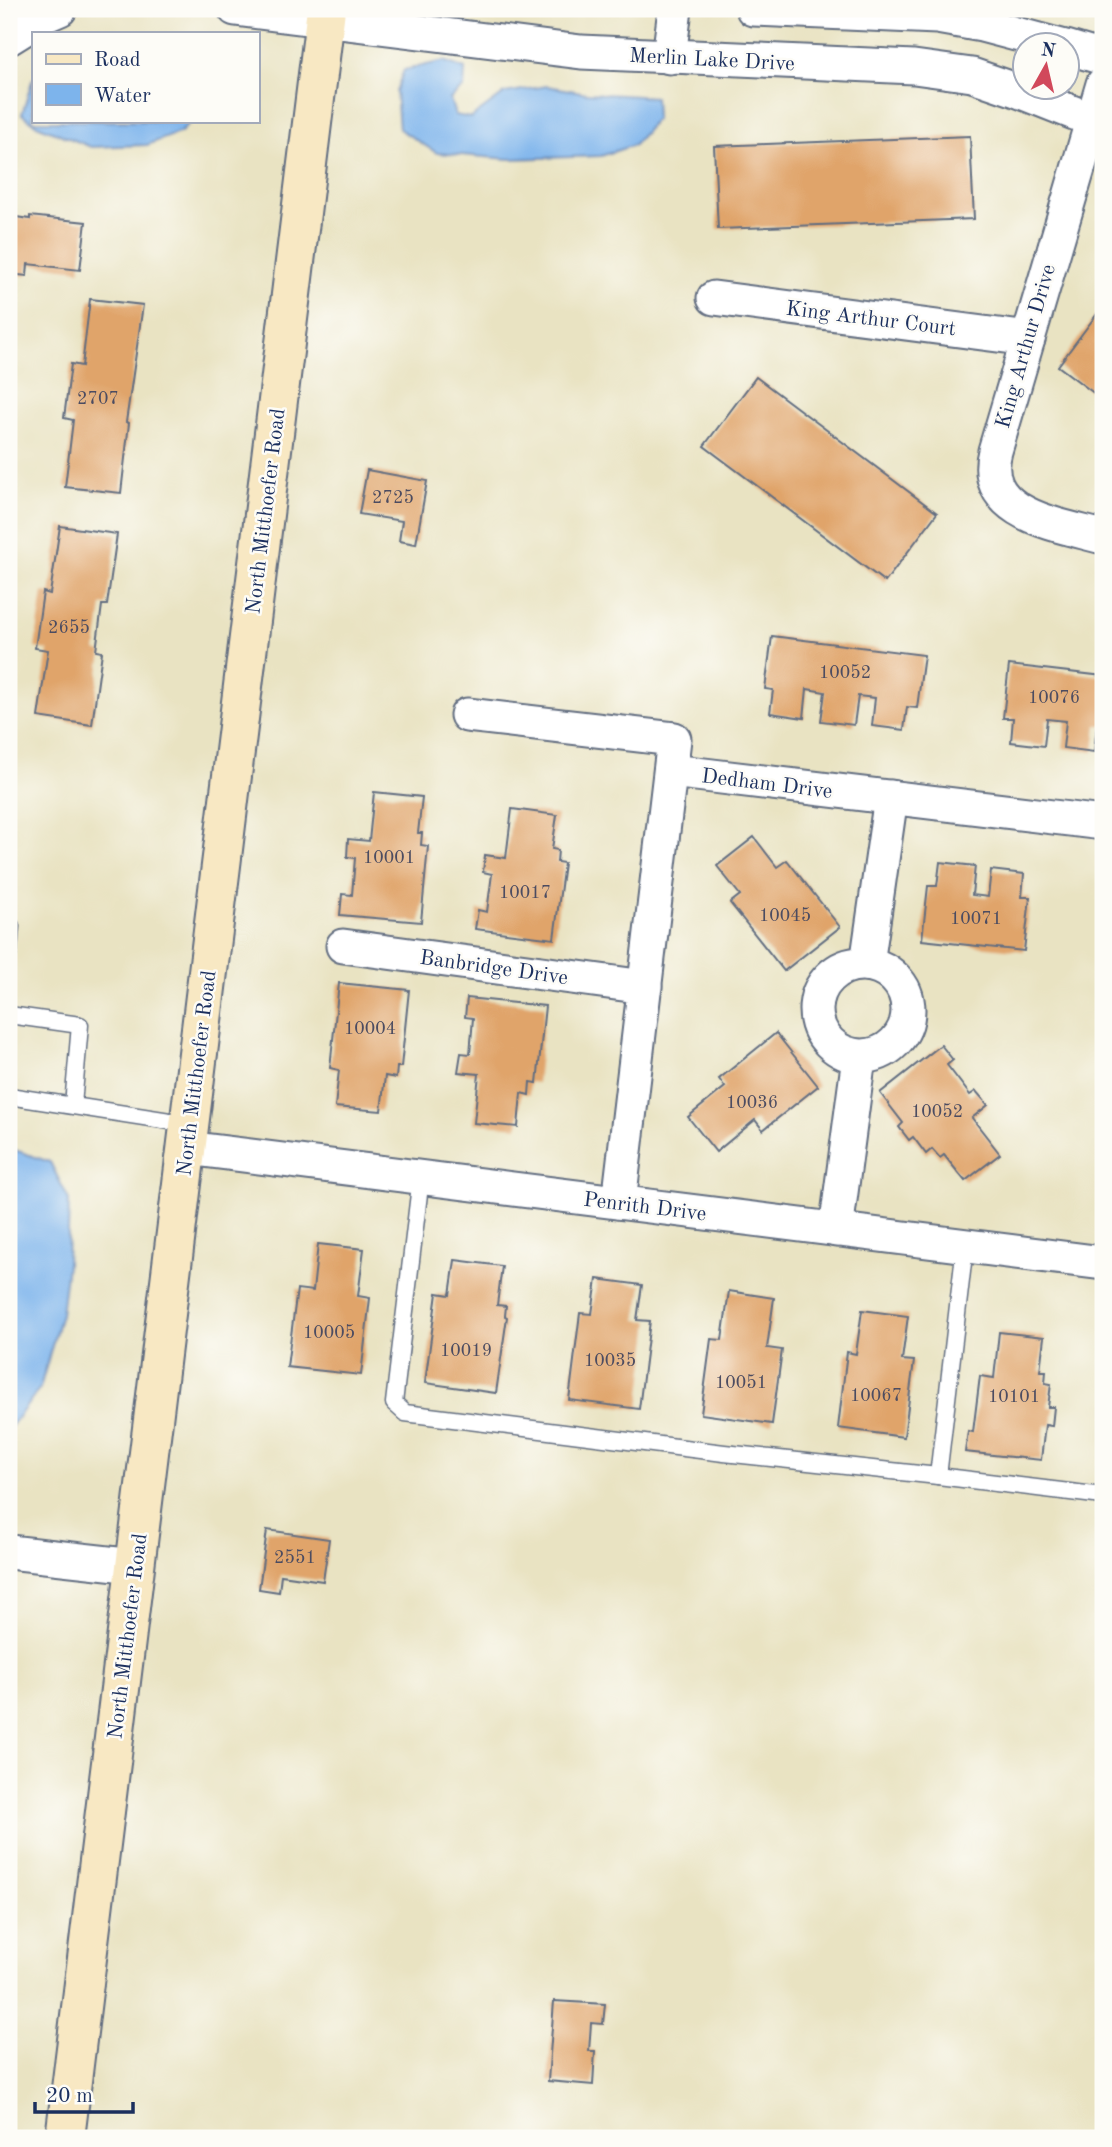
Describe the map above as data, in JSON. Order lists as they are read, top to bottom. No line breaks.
{"streets":{"main road":["North Mitthoefer Road"],"street":["Merlin Lake Drive","King Arthur Court","King Arthur Drive","Dedham Drive","Banbridge Drive","Penrith Drive"]},"crossings":[["Merlin Lake Drive","King Arthur Drive"],["Merlin Lake Drive","North Mitthoefer Road"],["King Arthur Court","King Arthur Drive"],["North Mitthoefer Road","Penrith Drive"]],"house_numbers":["2707","2725","2655","10052","10076","10001","10017","10045","10071","10004","10036","10052","10005","10019","10035","10051","10067","10101","2551"],"legend":["Road","Water"],"scale_bar":"20 m","north":"top"}
